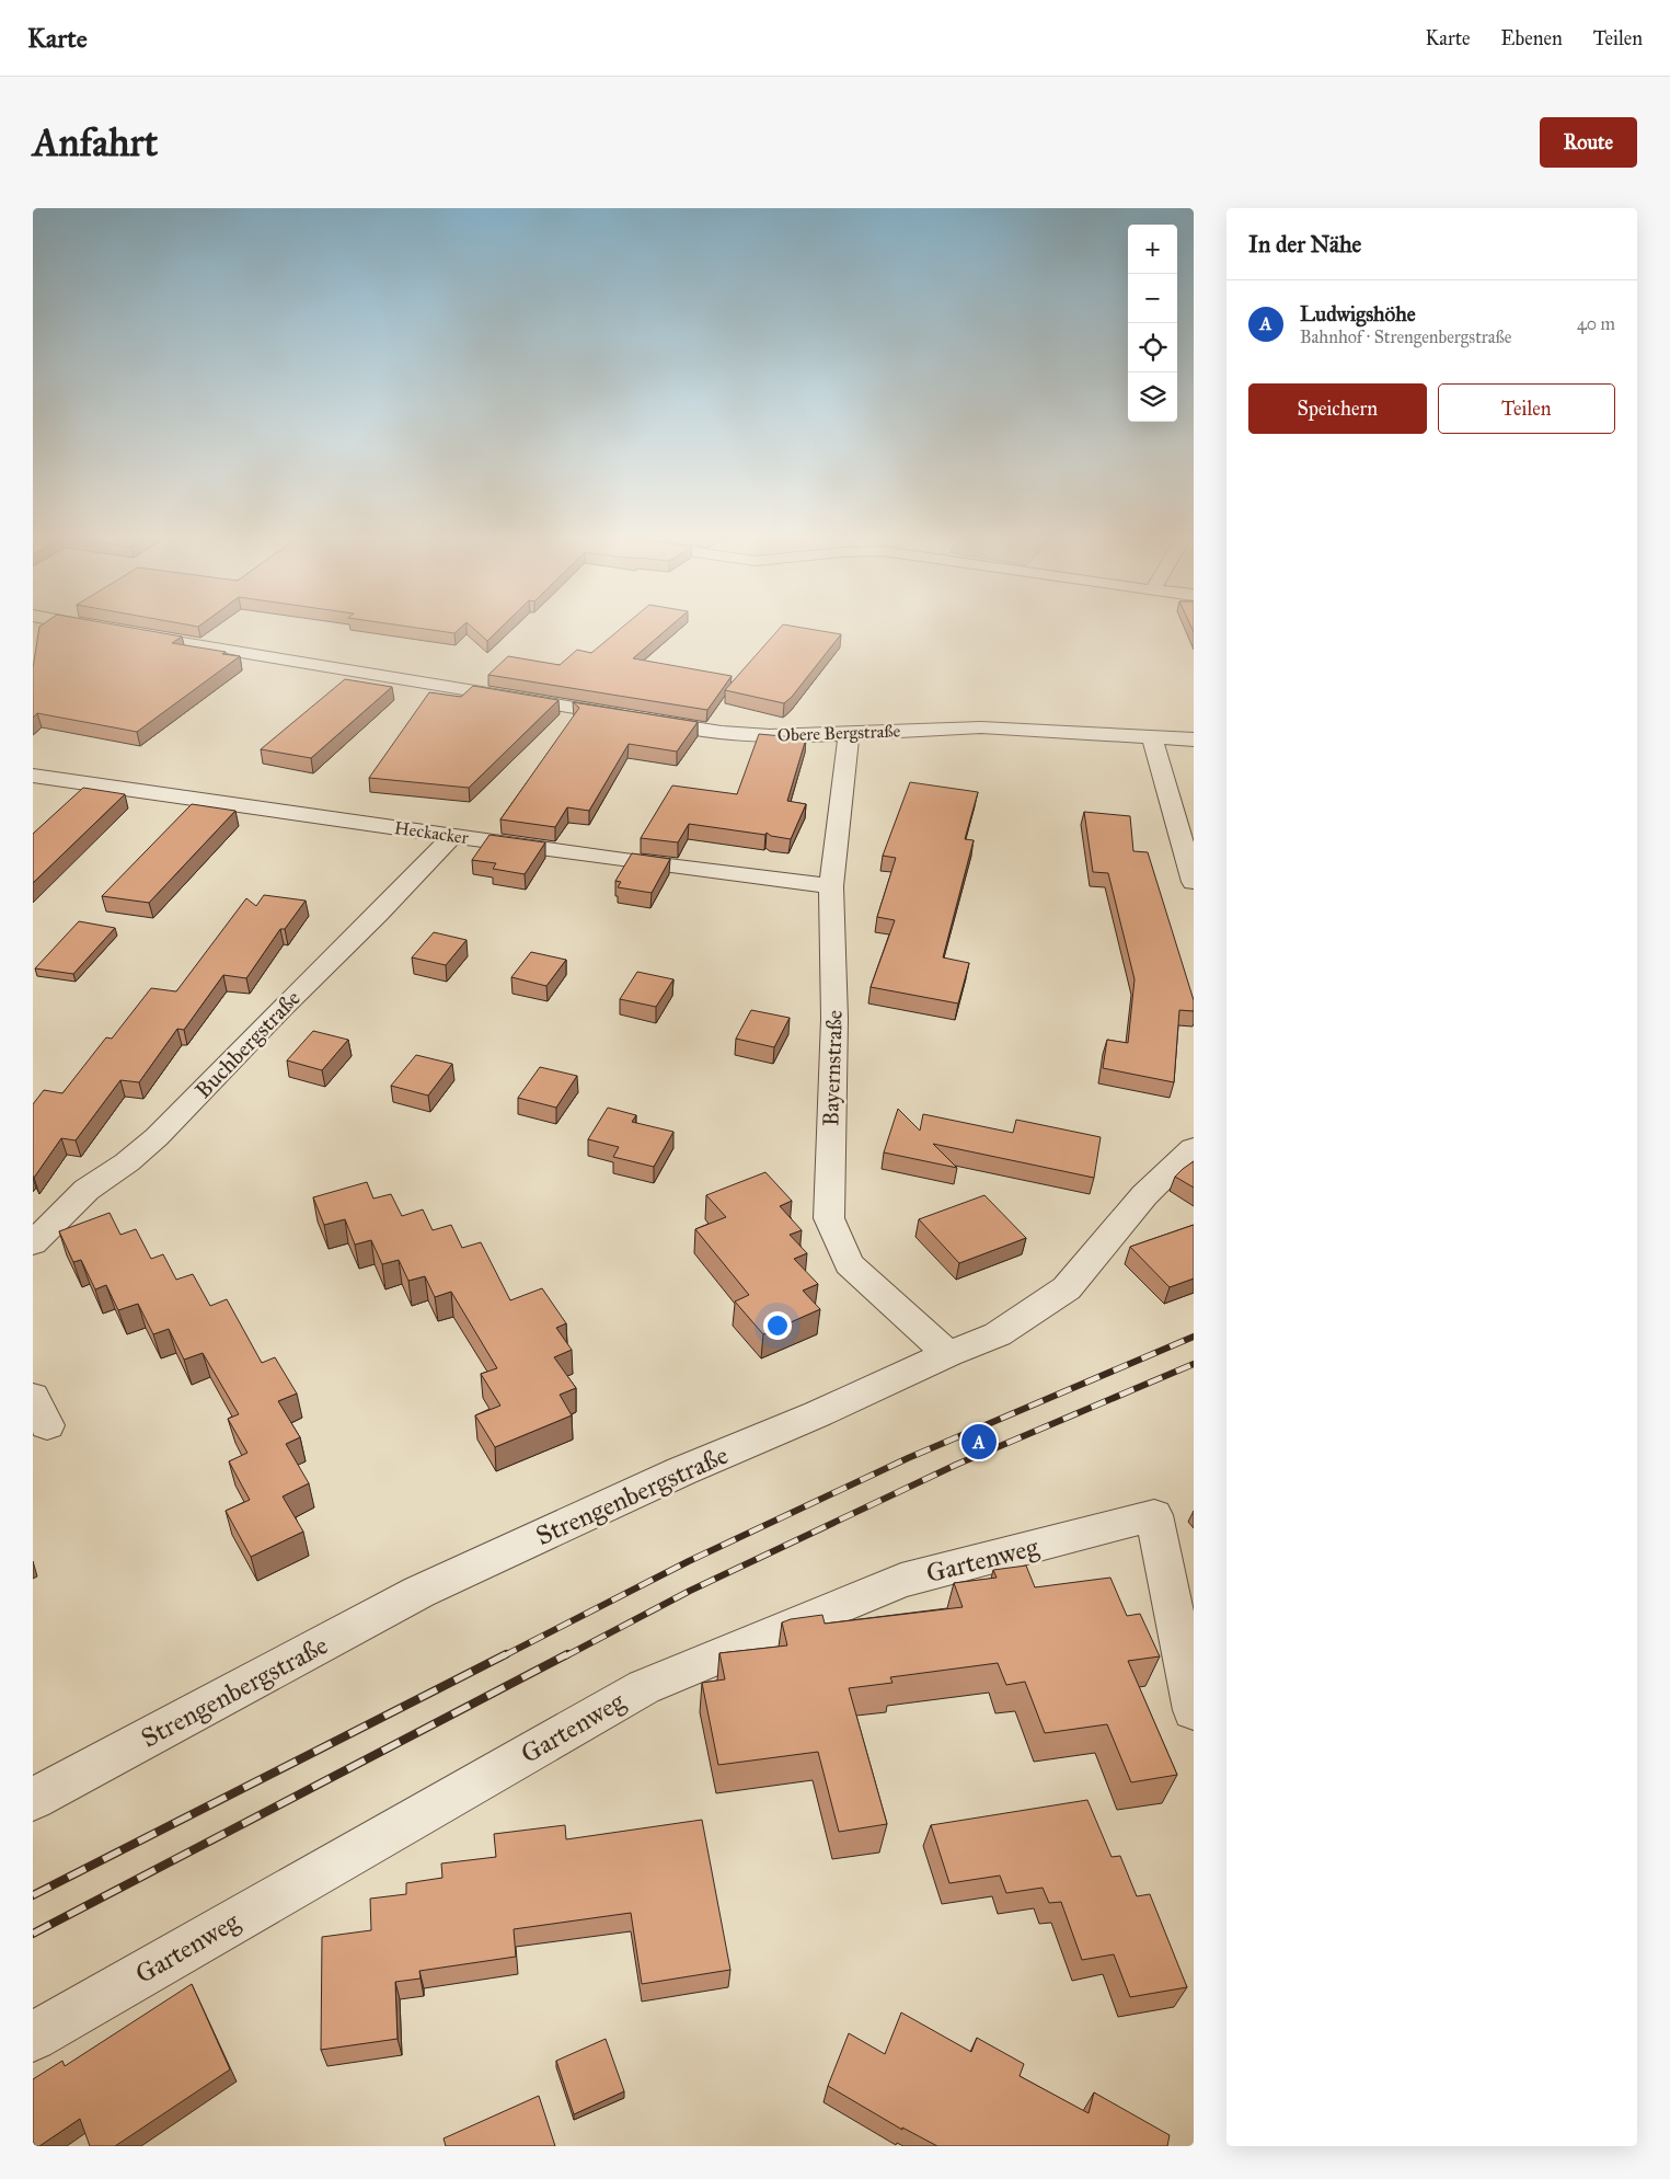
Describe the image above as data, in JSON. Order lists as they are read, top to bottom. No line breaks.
{"streets":{"street":["Obere Bergstraße","Heckacker","Buchbergstraße","Bayernstraße","Strengenbergstraße","Gartenweg"]},"crossings":[["Obere Bergstraße","Bayernstraße"],["Heckacker","Buchbergstraße"],["Heckacker","Bayernstraße"],["Bayernstraße","Strengenbergstraße"]],"page":{"header":"Karte","nav":["Karte","Ebenen","Teilen"],"buttons":["Route",["Speichern","Teilen"]],"title":"Anfahrt","heading":"In der Nähe","map_buttons":["+","−"],"list":[{"mark":"A","name":"Ludwigshöhe","note":"Bahnhof · Strengenbergstraße","value":"40 m"}],"pins":"A"}}
